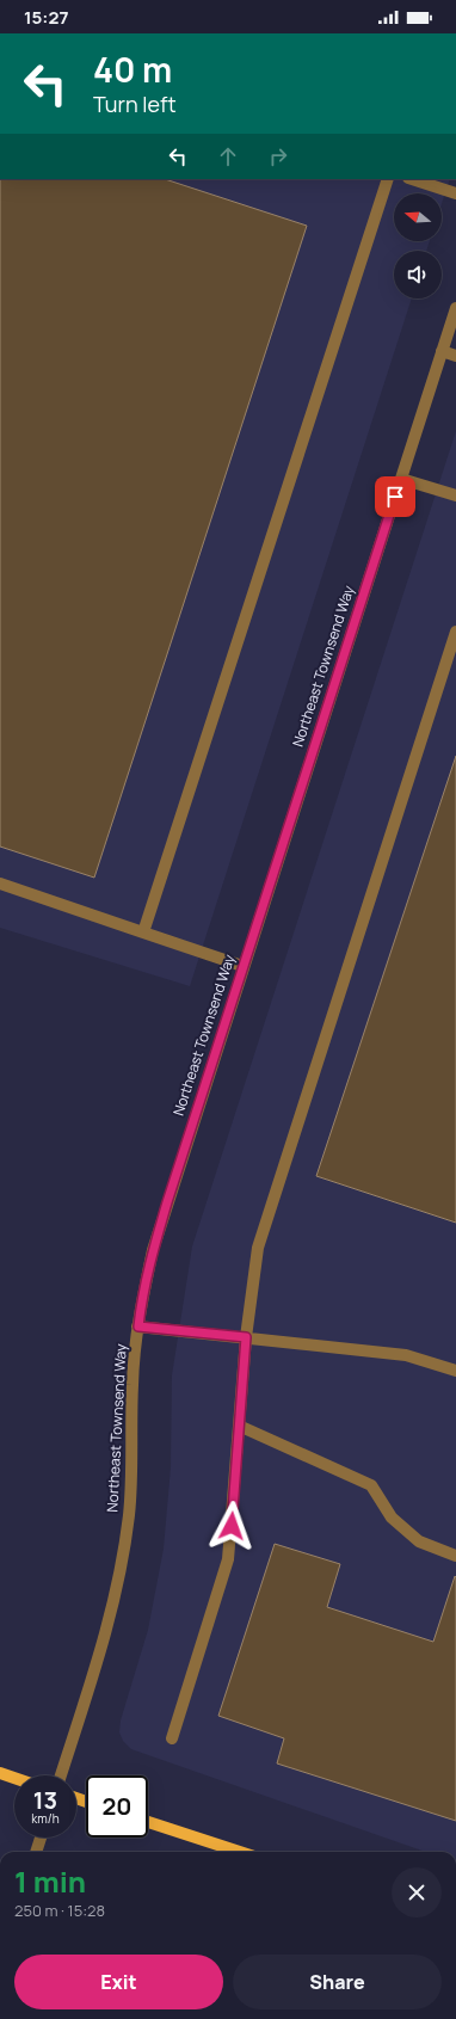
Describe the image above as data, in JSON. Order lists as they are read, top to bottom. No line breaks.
{"streets":{"street":["Northeast Townsend Way"]},"north":"left","page":{"status":"15:27","turn":["40 m","Turn left"],"speed":"13 km/h","limit":"20","heading":["1 min","250 m · 15:28"],"buttons":["Exit","Share"]}}
